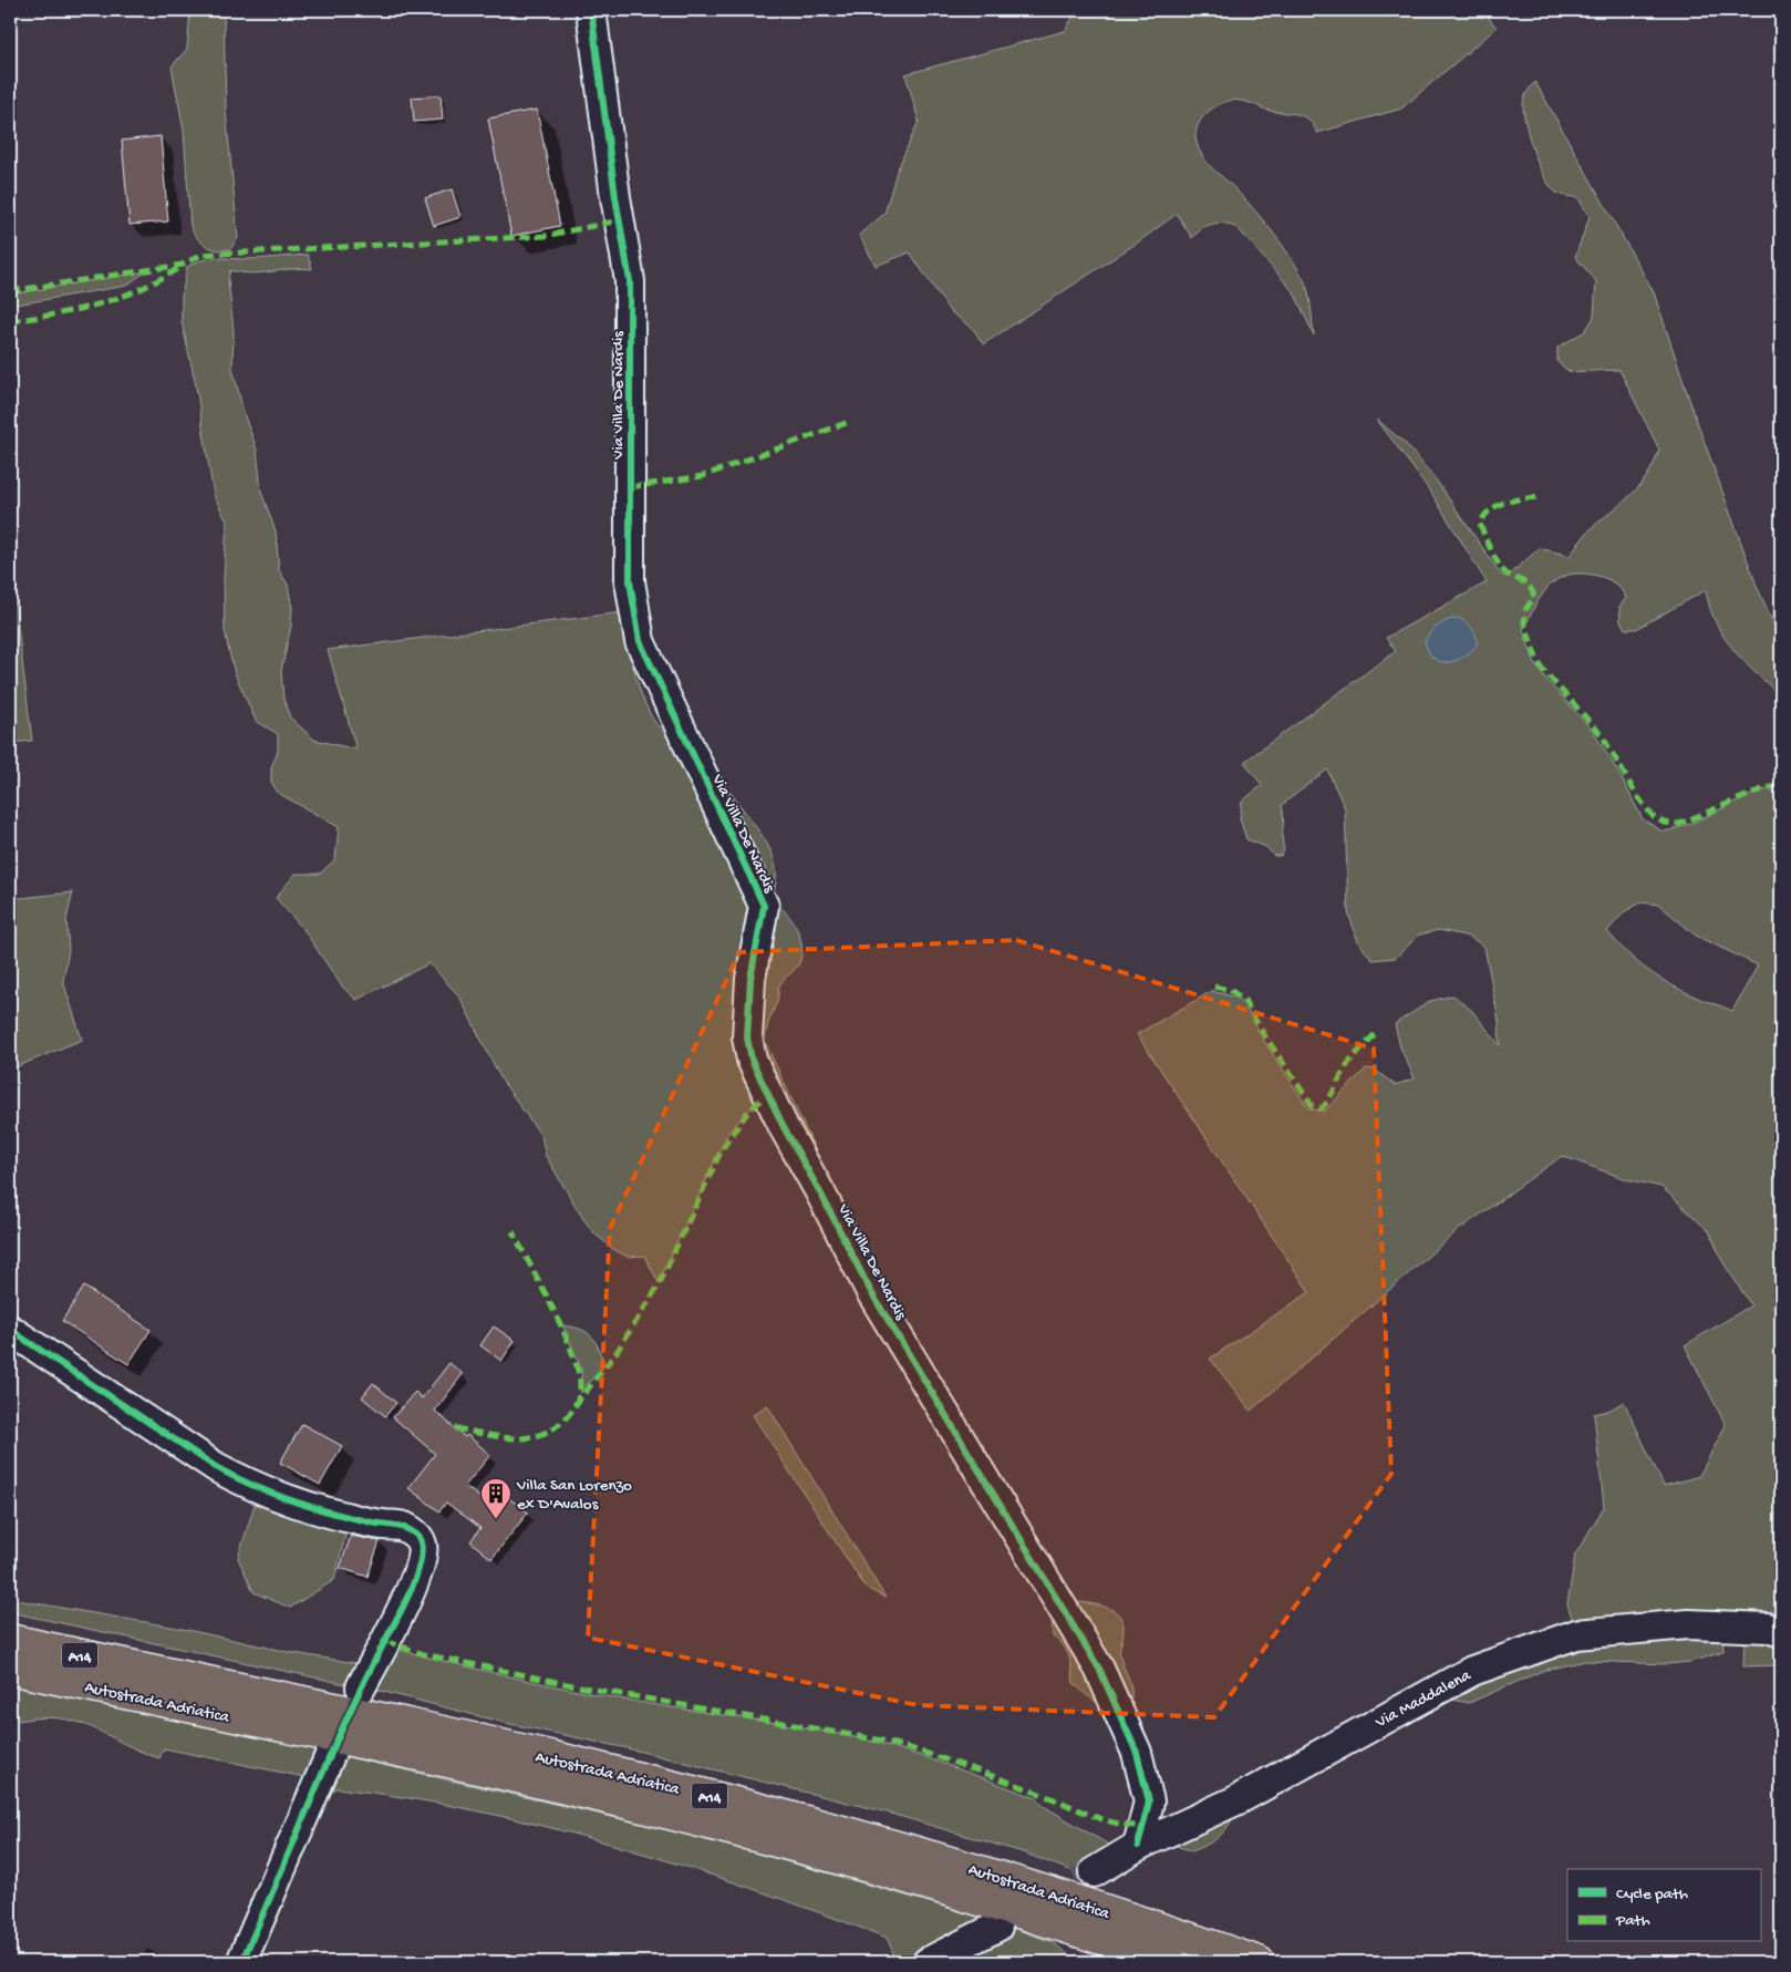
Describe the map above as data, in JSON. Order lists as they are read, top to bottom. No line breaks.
{"streets":{"highway":["A14","Autostrada Adriatica"],"street":["Via Villa De Nardis","Via Maddalena"]},"crossings":[["Via Villa De Nardis","Via Maddalena"]],"places":{"building":["Villa San Lorenzo ex D'Avalos"]},"legend":["Cycle path","Path"]}
